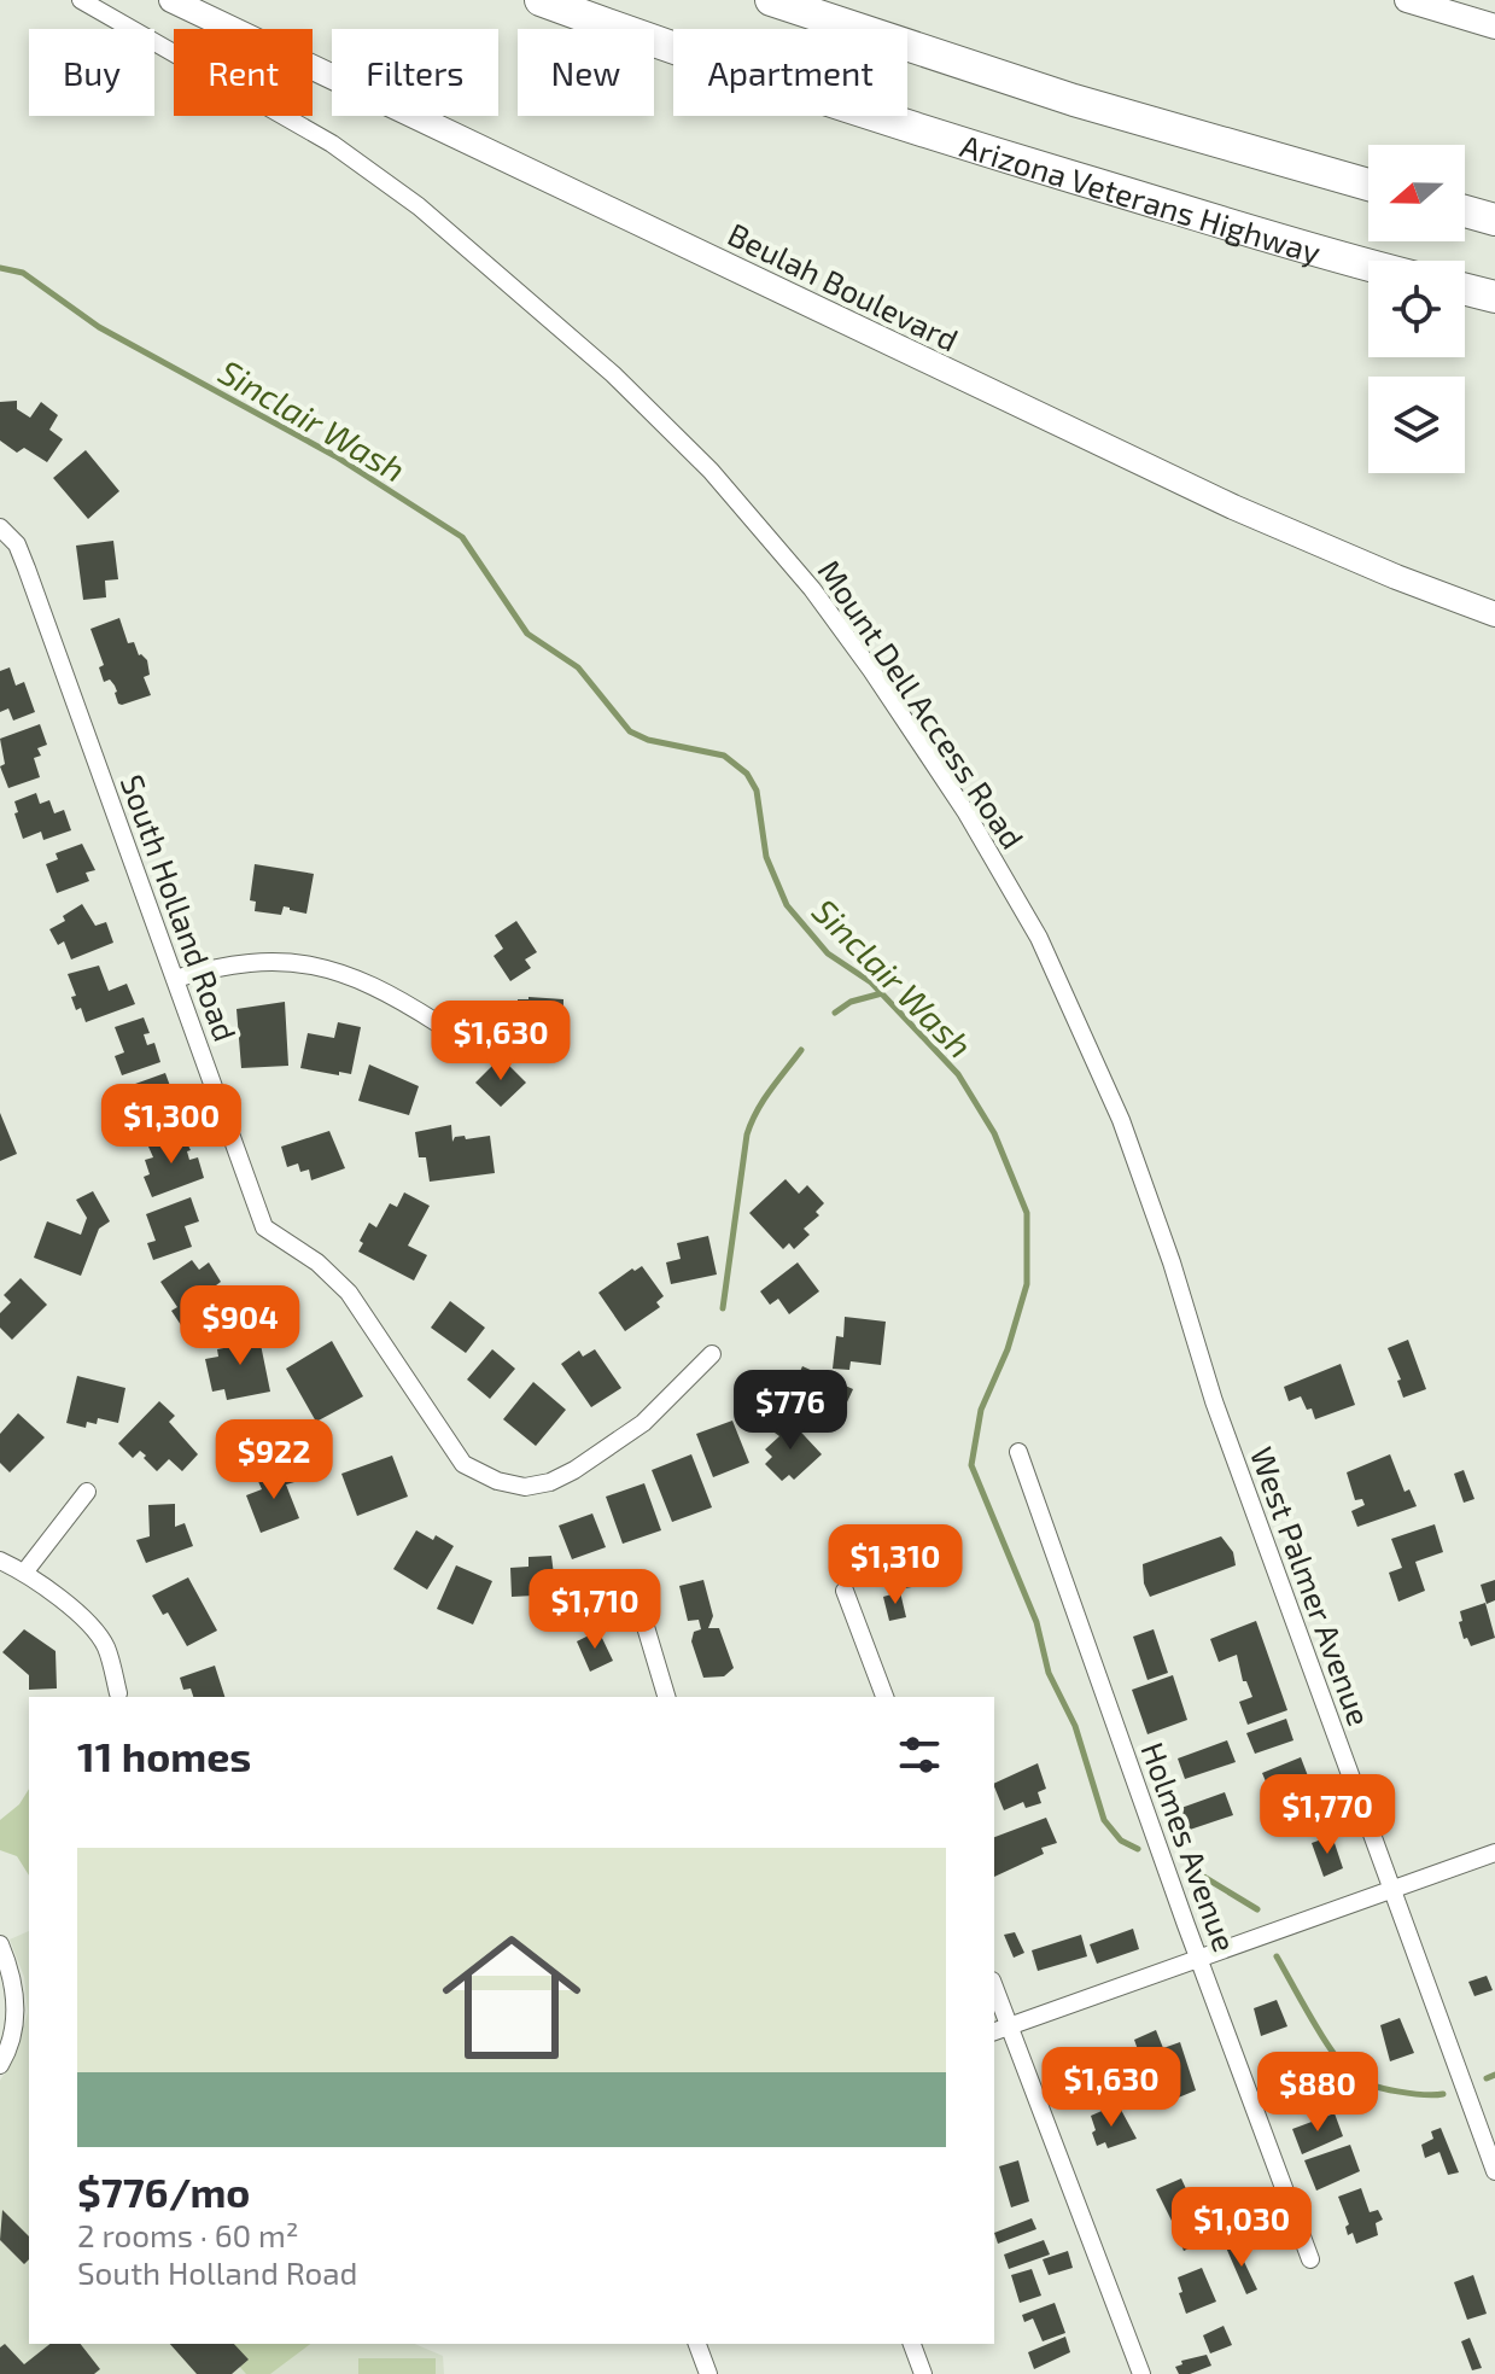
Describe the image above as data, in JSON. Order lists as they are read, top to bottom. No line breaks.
{"streets":{"highway":["Arizona Veterans Highway"],"main road":["Beulah Boulevard"],"street":["Mount Dell Access Road","South Holland Road","West Palmer Avenue","Holmes Avenue"]},"crossings":[["Mount Dell Access Road","West Palmer Avenue"]],"water":["Sinclair Wash"],"north":"left","page":{"chip":["Buy","Rent","Filters","New","Apartment"],"price":["$1,630","$1,300","$904","$776","$922","$1,310","$1,710","$1,770","$1,630","$880","$1,030"],"heading":"11 homes","list":[{"name":"$776/mo","note":"2 rooms · 60 m² · South Holland Road"}]}}
